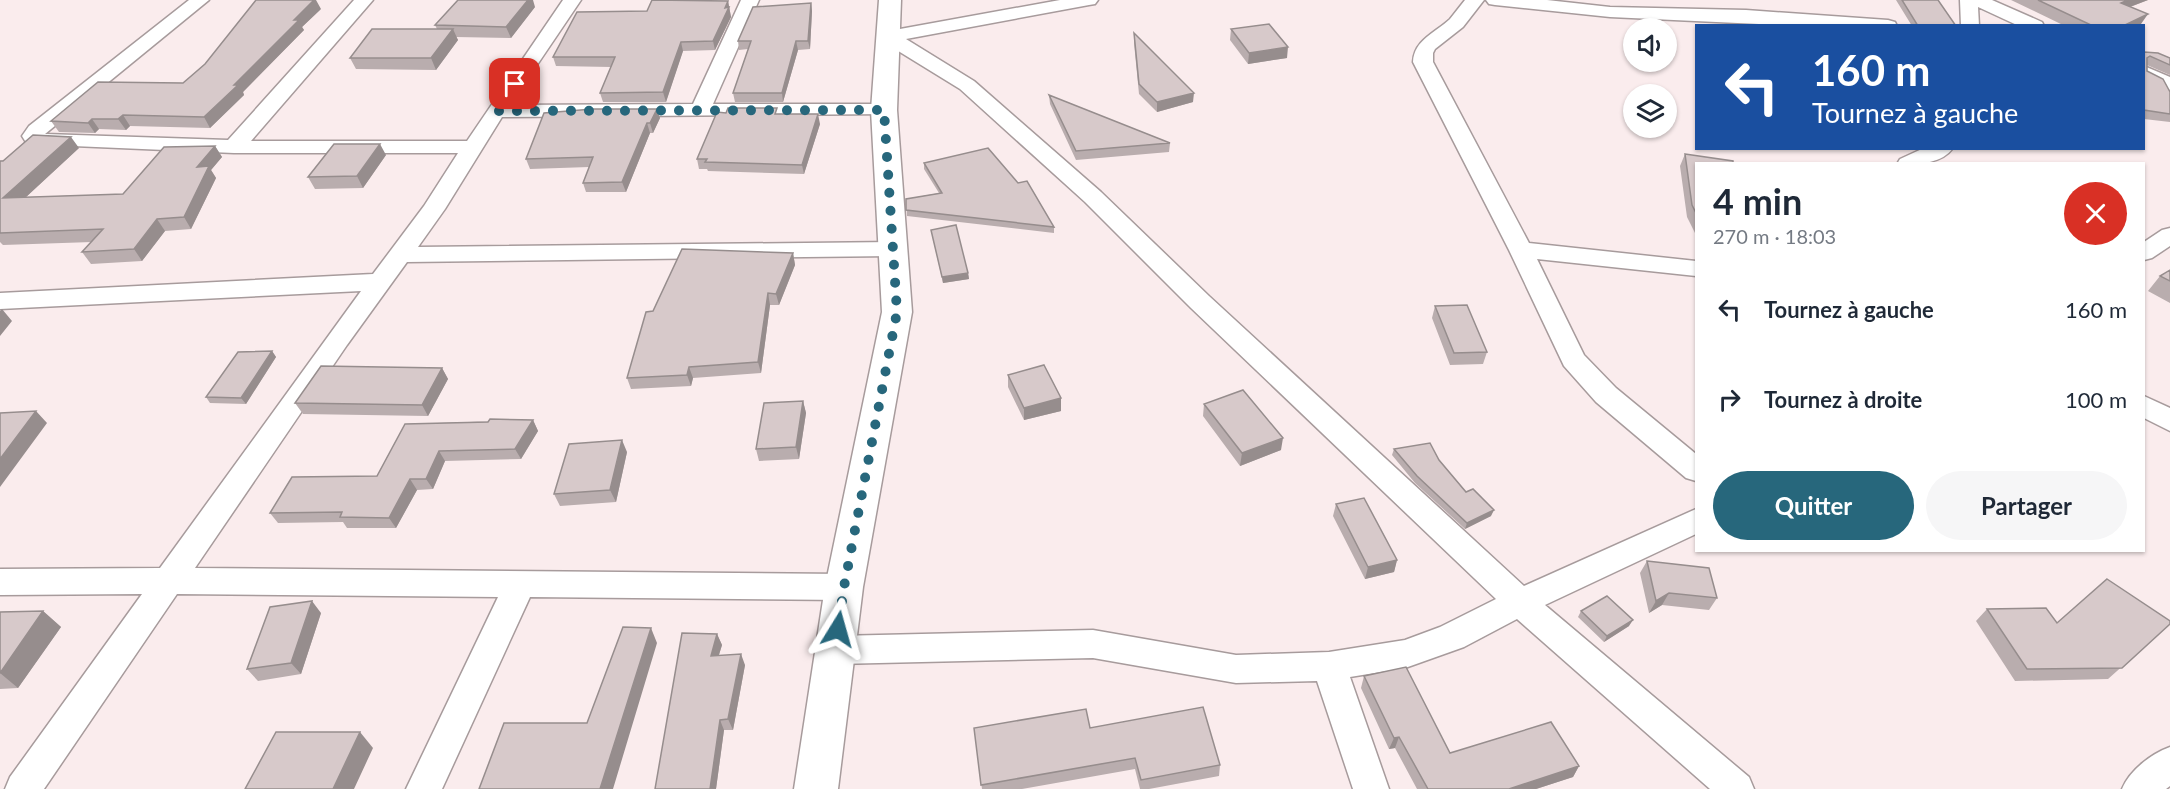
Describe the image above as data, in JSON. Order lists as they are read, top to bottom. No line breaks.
{"page":{"turn":["160 m","Tournez à gauche"],"heading":["4 min","270 m · 18:03"],"list":[{"name":"Tournez à gauche","value":"160 m"},{"name":"Tournez à droite","value":"100 m"}],"buttons":["Quitter","Partager"]}}
